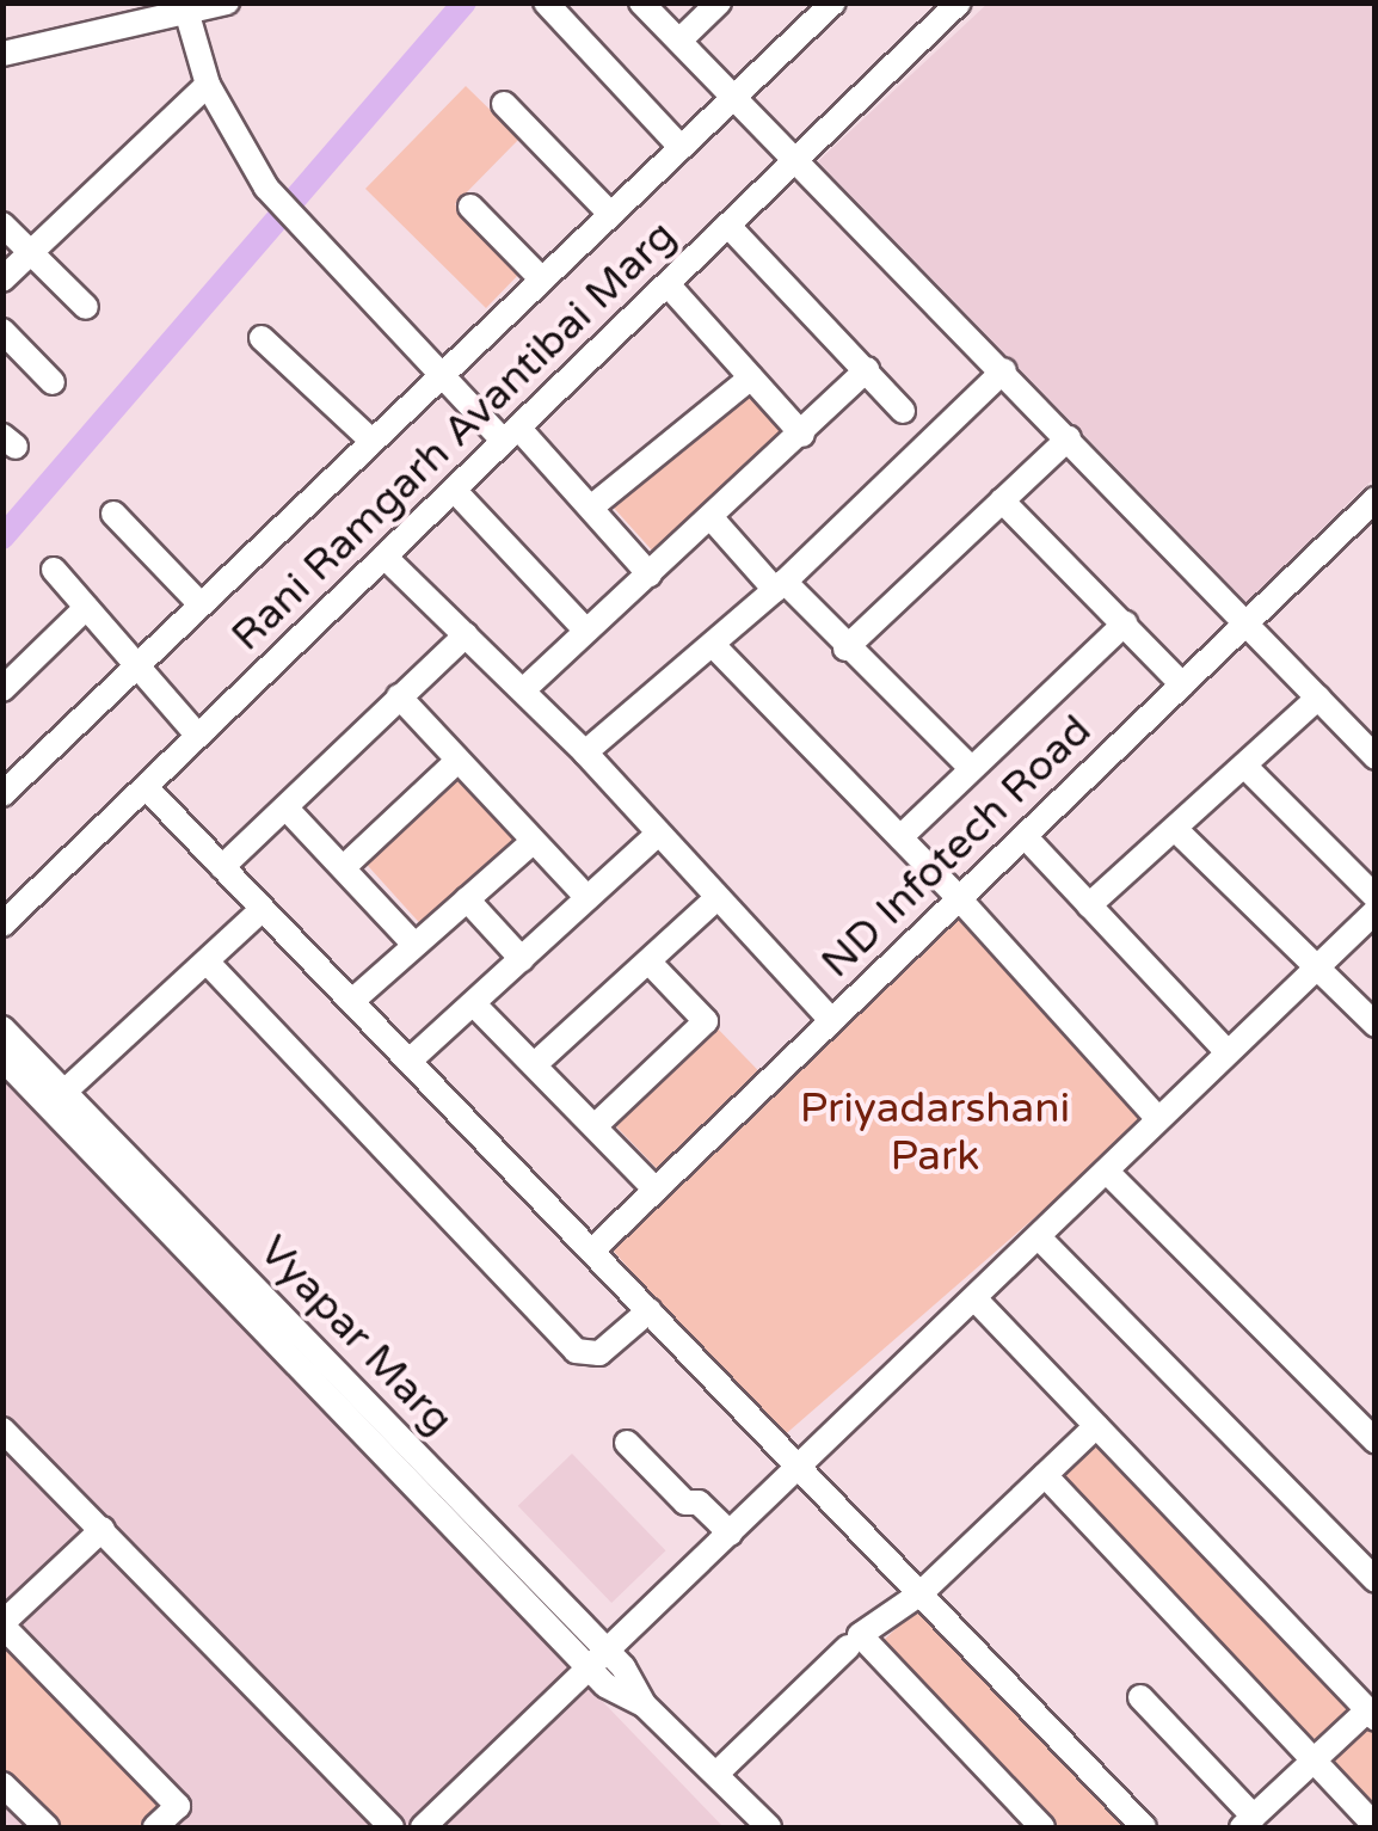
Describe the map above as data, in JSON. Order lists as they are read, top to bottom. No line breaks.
{"streets":{"street":["Rani Ramgarh Avantibai Marg","ND Infotech Road","Vyapar Marg"]},"parks":["Priyadarshani Park"]}
